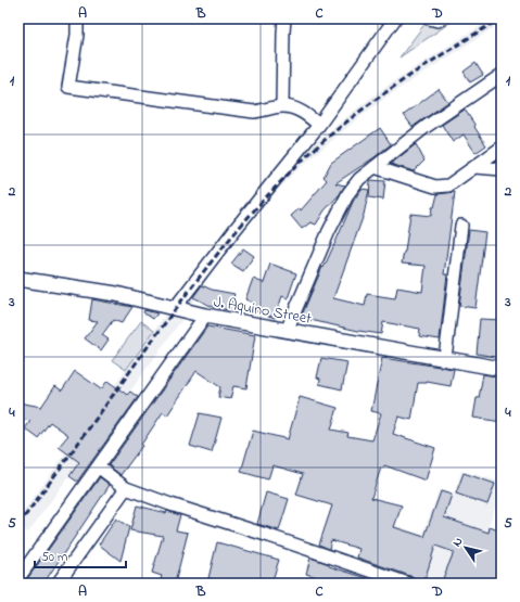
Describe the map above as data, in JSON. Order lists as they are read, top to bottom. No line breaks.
{"streets":{"street":["J. Aquino Street"]},"scale_bar":"50 m","north":"top left","grid":{"columns":["A","B","C","D"],"rows":["1","2","3","4","5"]}}
